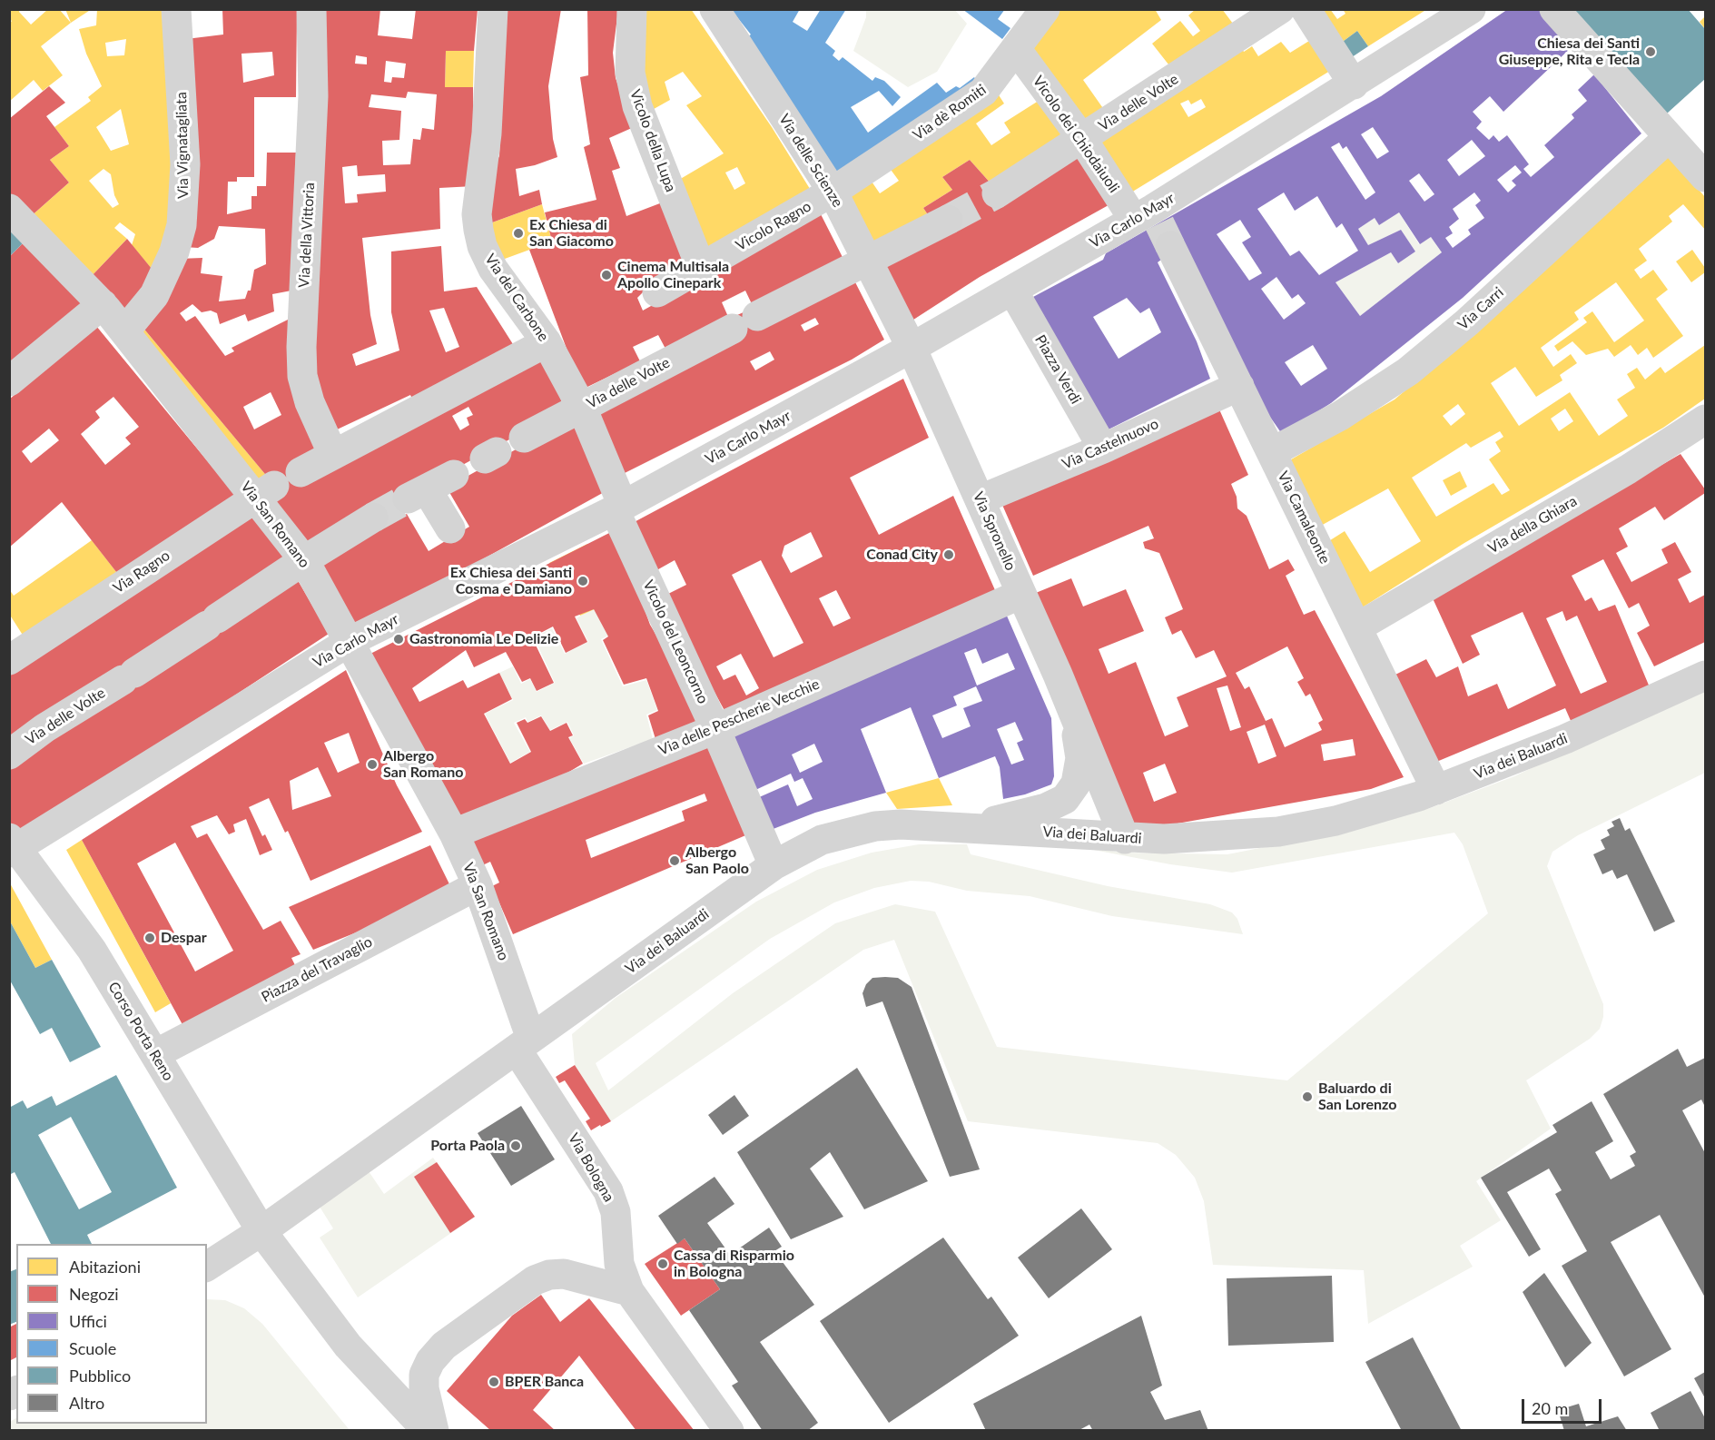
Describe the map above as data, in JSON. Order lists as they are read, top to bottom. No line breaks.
{"streets":{"street":["Via delle Volte","Via dè Romiti","Vicolo dei Chiodaiuoli","Vicolo della Lupa","Via Vignatagliata","Via delle Scienze","Via Carlo Mayr","Vicolo Ragno","Via della Vittoria","Via del Carbone","Via Carri","Piazza Verdi","Via Castelnuovo","Via Camaleonte","Via San Romano","Via della Ghiara","Via Spronello","Via Ragno","Vicolo del Leoncorno","Via delle Pescherie Vecchie","Via dei Baluardi","Piazza del Travaglio","Corso Porta Reno","Via Bologna"]},"crossings":[["Via delle Volte","Vicolo dei Chiodaiuoli"],["Via delle Volte","Via delle Scienze"],["Via delle Volte","Via del Carbone"],["Via delle Volte","Via San Romano"],["Via dè Romiti","Vicolo dei Chiodaiuoli"],["Via dè Romiti","Via delle Scienze"],["Via dè Romiti","Vicolo Ragno"],["Vicolo dei Chiodaiuoli","Via Carlo Mayr"],["Vicolo dei Chiodaiuoli","Via Camaleonte"],["Vicolo della Lupa","Vicolo Ragno"],["Via Vignatagliata","Via San Romano"],["Via delle Scienze","Via Carlo Mayr"],["Via delle Scienze","Vicolo Ragno"],["Via delle Scienze","Via Spronello"],["Via Carlo Mayr","Via del Carbone"],["Via Carlo Mayr","Piazza Verdi"],["Via Carlo Mayr","Via Camaleonte"],["Via Carlo Mayr","Via San Romano"],["Via Carlo Mayr","Via Spronello"],["Via Carlo Mayr","Vicolo del Leoncorno"],["Via Carlo Mayr","Corso Porta Reno"],["Via del Carbone","Vicolo del Leoncorno"],["Via Carri","Via Camaleonte"],["Piazza Verdi","Via Castelnuovo"],["Via Castelnuovo","Via Camaleonte"],["Via Castelnuovo","Via Spronello"],["Via Camaleonte","Via della Ghiara"],["Via Camaleonte","Via dei Baluardi"],["Via San Romano","Via Ragno"],["Via San Romano","Via delle Pescherie Vecchie"],["Via San Romano","Via dei Baluardi"],["Via San Romano","Piazza del Travaglio"],["Via San Romano","Via Bologna"],["Via Spronello","Via delle Pescherie Vecchie"],["Via Spronello","Via dei Baluardi"],["Vicolo del Leoncorno","Via delle Pescherie Vecchie"],["Vicolo del Leoncorno","Via dei Baluardi"],["Via dei Baluardi","Via Bologna"],["Piazza del Travaglio","Corso Porta Reno"]],"places":["Chiesa dei Santi Giuseppe, Rita e Tecla","Ex Chiesa di San Giacomo","Cinema Multisala Apollo Cinepark","Conad City","Ex Chiesa dei Santi Cosma e Damiano","Gastronomia Le Delizie","Albergo San Romano","Albergo San Paolo","Despar","Baluardo di San Lorenzo","Porta Paola","Cassa di Risparmio in Bologna","BPER Banca"],"legend":["Abitazioni","Negozi","Uffici","Scuole","Pubblico","Altro"],"scale_bar":"20 m"}
